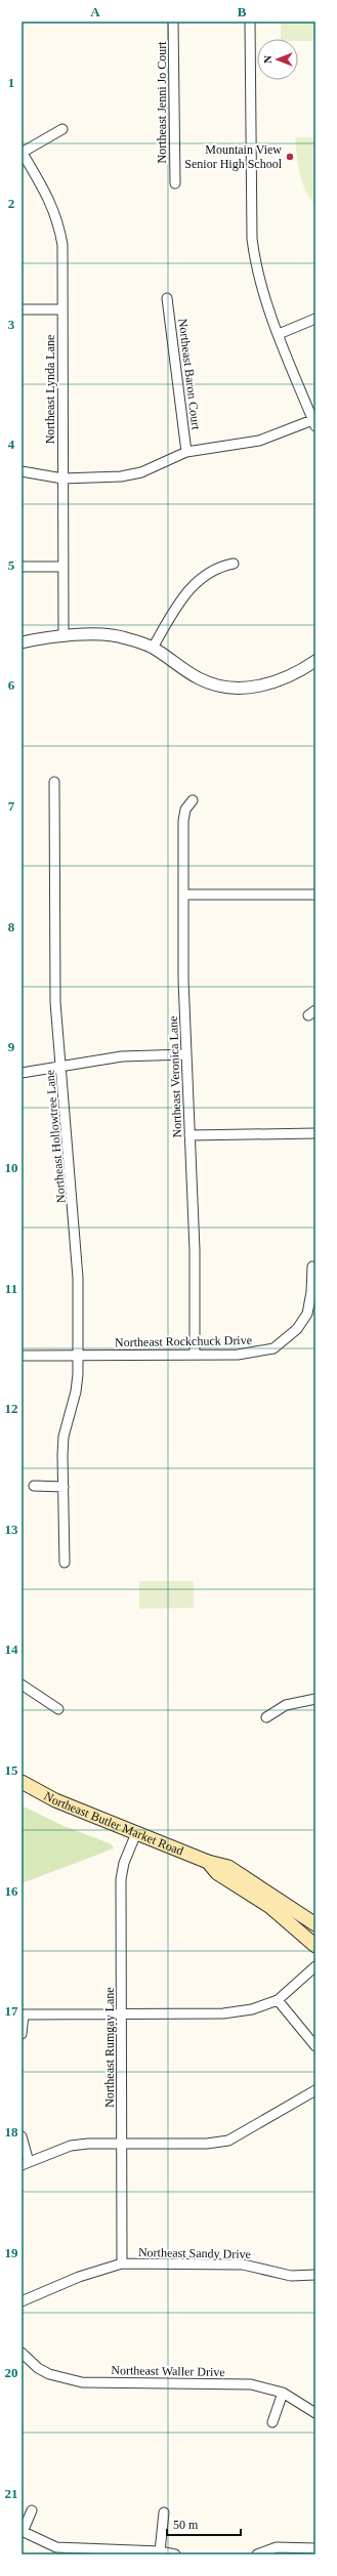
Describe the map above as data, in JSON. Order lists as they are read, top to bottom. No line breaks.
{"streets":{"main road":["Northeast Butler Market Road"],"street":["Northeast Jenni Jo Court","Northeast Baron Court","Northeast Lynda Lane","Northeast Veronica Lane","Northeast Hollowtree Lane","Northeast Rockchuck Drive","Northeast Rumgay Lane","Northeast Sandy Drive","Northeast Waller Drive"]},"crossings":[["Northeast Veronica Lane","Northeast Rockchuck Drive"],["Northeast Hollowtree Lane","Northeast Rockchuck Drive"],["Northeast Butler Market Road","Northeast Rumgay Lane"],["Northeast Rumgay Lane","Northeast Sandy Drive"]],"places":["Mountain View Senior High School"],"scale_bar":"50 m","north":"left","grid":{"columns":["A","B"],"rows":["1","2","3","4","5","6","7","8","9","10","11","12","13","14","15","16","17","18","19","20","21"]}}
